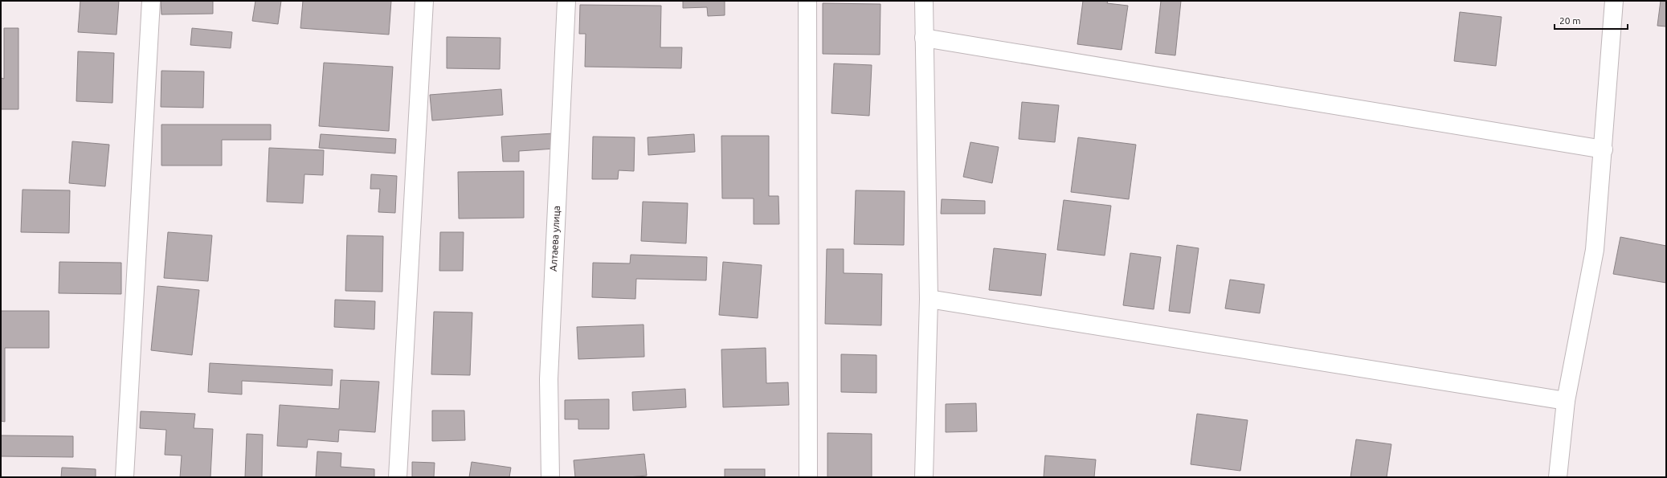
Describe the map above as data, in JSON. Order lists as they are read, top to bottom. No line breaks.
{"streets":{"street":["Алтаева улица"]},"scale_bar":"20 m"}
